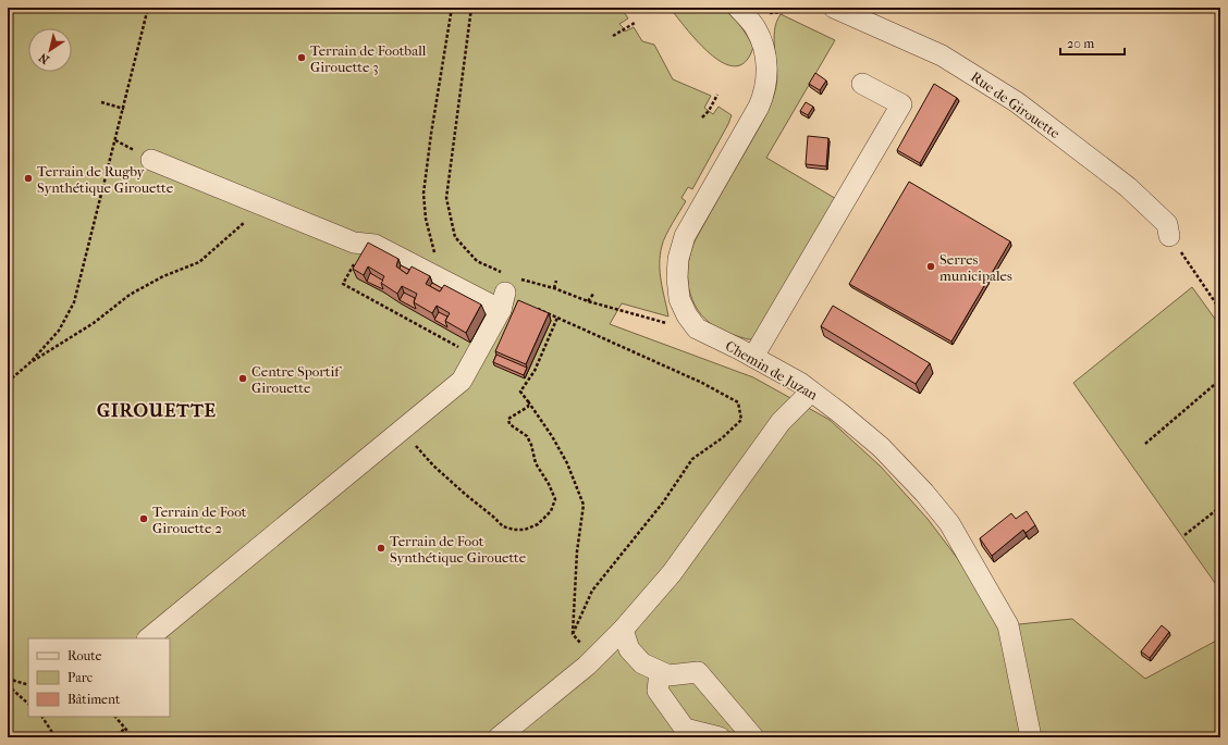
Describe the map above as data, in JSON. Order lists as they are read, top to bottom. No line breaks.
{"streets":{"street":["Rue de Girouette","Chemin de Juzan"]},"districts":["GIROUETTE"],"places":["Terrain de Football Girouette 3","Terrain de Rugby Synthétique Girouette","Serres municipales","Centre Sportif Girouette","Terrain de Foot Girouette 2","Terrain de Foot Synthétique Girouette"],"legend":["Route","Parc","Bâtiment"],"scale_bar":"20 m","north":"bottom left"}
